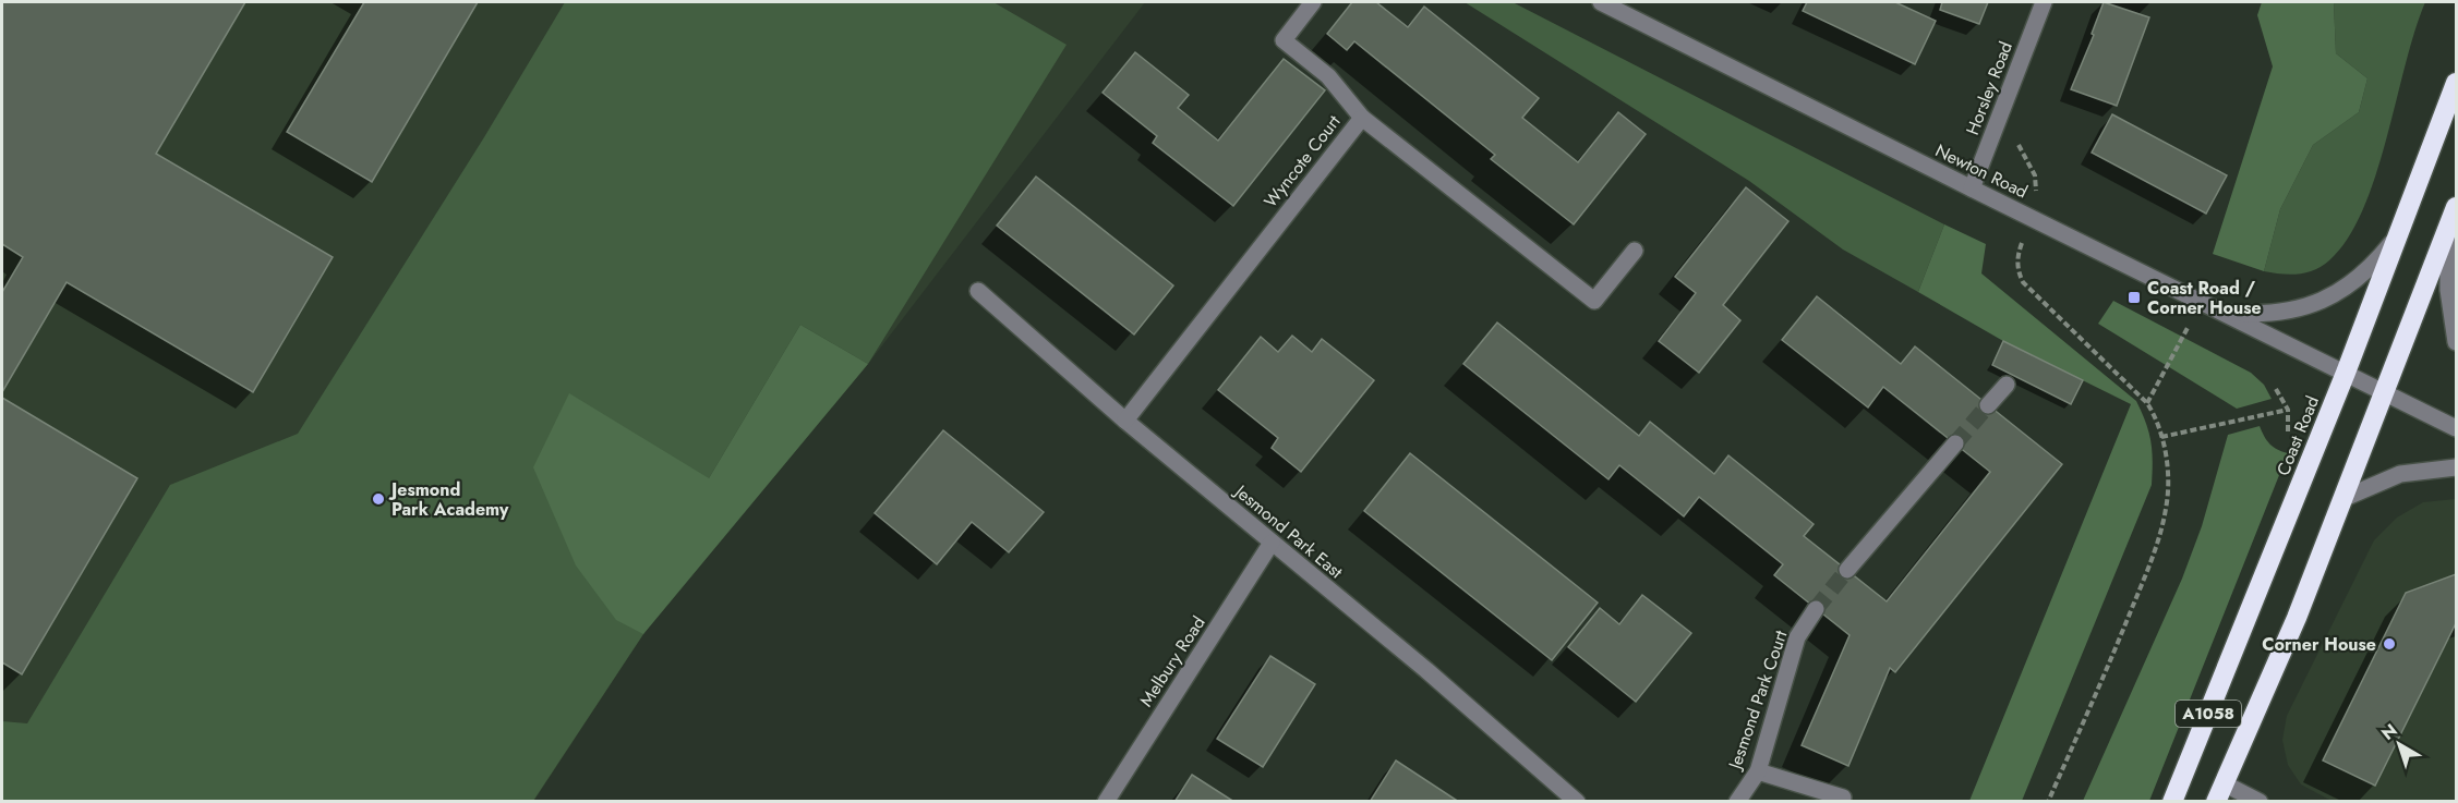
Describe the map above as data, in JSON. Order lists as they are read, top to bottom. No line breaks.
{"streets":{"highway":["Coast Road","A1058"],"street":["Horsley Road","Wyncote Court","Newton Road","Jesmond Park East","Melbury Road","Jesmond Park Court"]},"crossings":[["Horsley Road","Newton Road"],["Wyncote Court","Jesmond Park East"],["Newton Road","Coast Road"],["Newton Road","A1058"],["Jesmond Park East","Melbury Road"]],"places":{"transit":["Coast Road / Corner House"],"other":["Jesmond Park Academy","Corner House"]},"north":"top left"}
